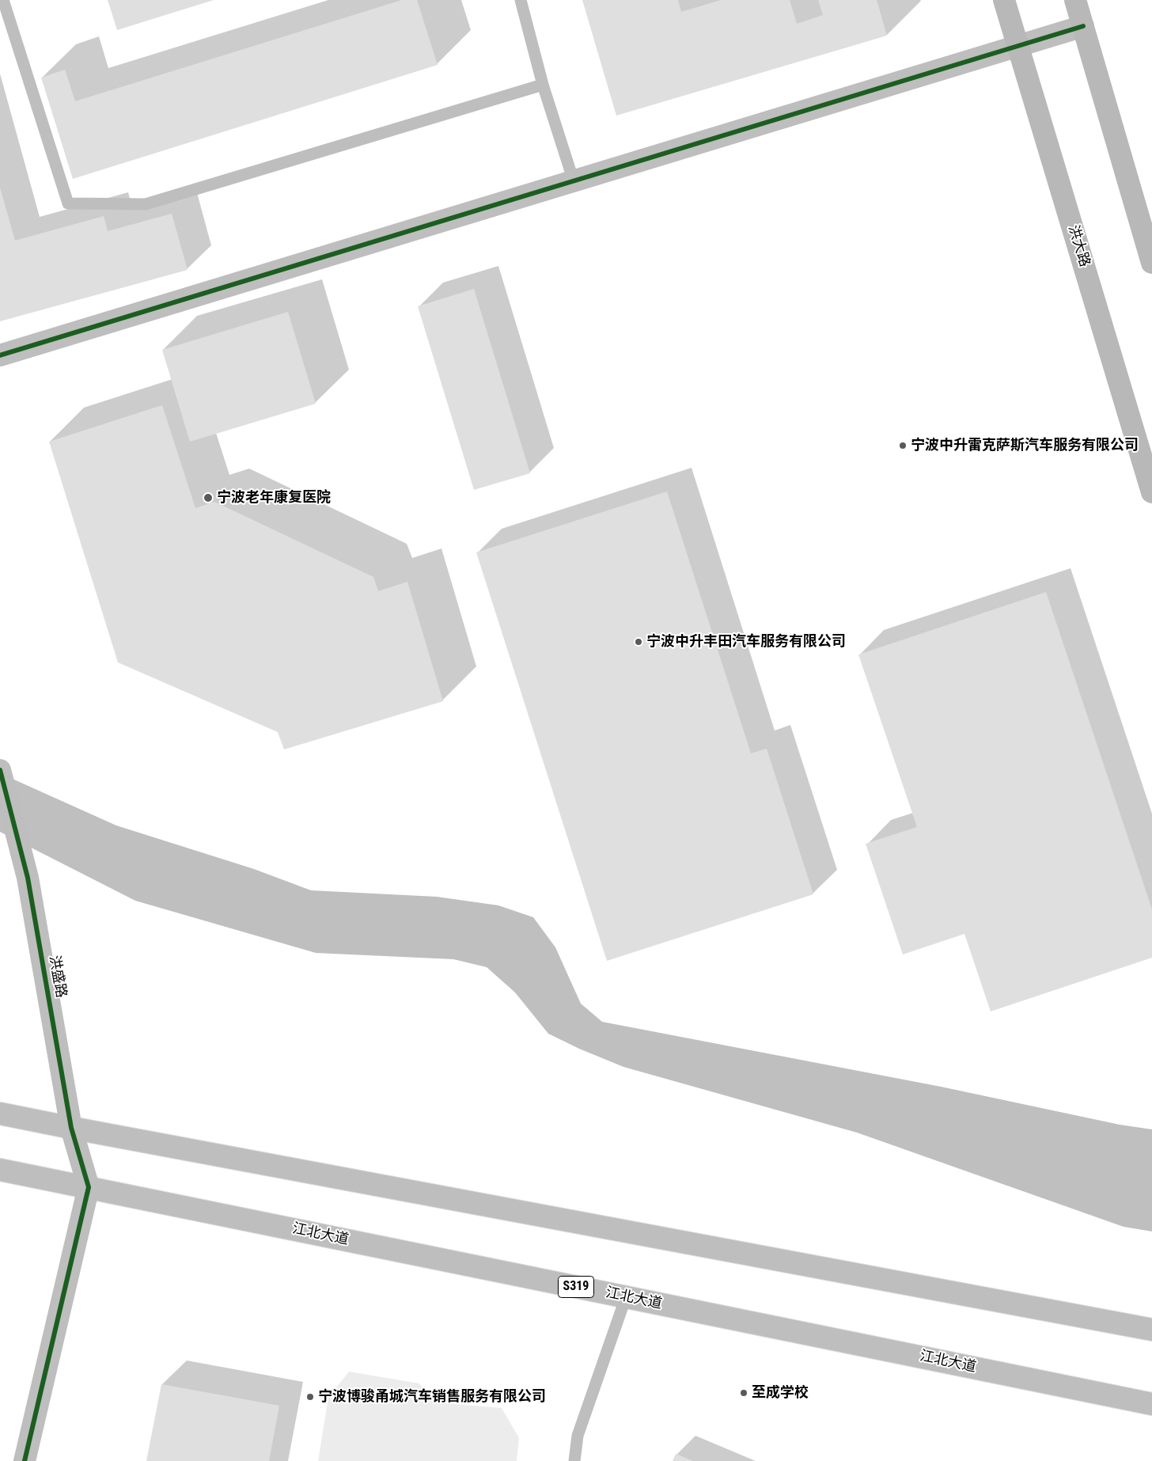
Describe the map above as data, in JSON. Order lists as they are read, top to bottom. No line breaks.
{"streets":{"main road":["洪大路","洪盛路","江北大道","S319"]},"crossings":[["洪盛路","江北大道"]],"places":["宁波中升雷克萨斯汽车服务有限公司","宁波老年康复医院","宁波中升丰田汽车服务有限公司","至成学校","宁波博骏甬城汽车销售服务有限公司"]}
